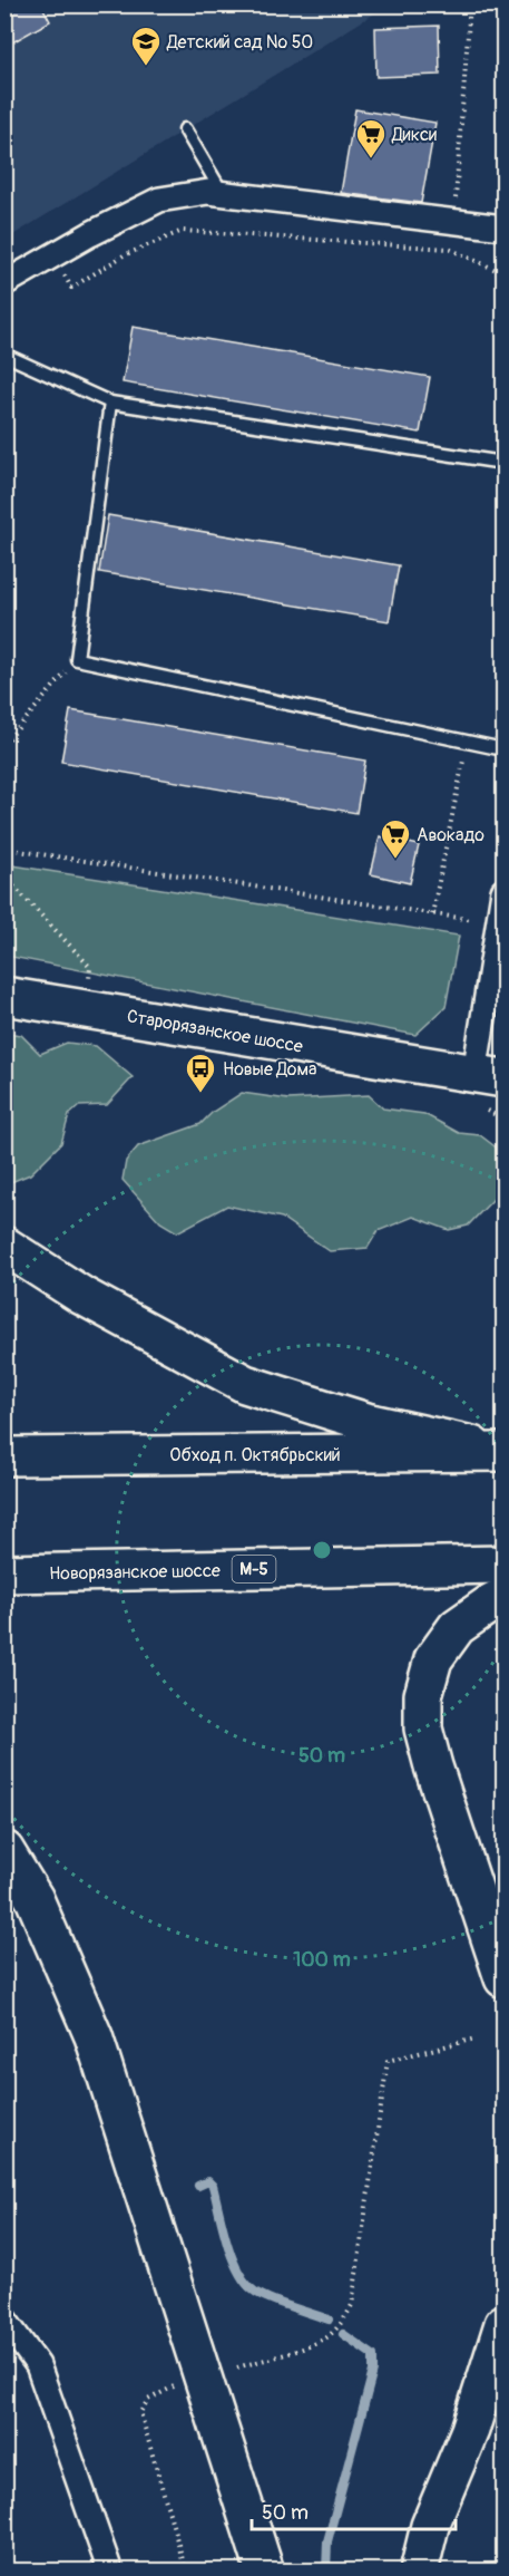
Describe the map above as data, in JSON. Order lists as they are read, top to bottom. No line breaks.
{"streets":{"main road":["Старорязанское шоссе","Обход п. Октябрьский","М-5","Новорязанское шоссе"]},"places":{"school or university":["Детский сад № 50"],"supermarket":["Дикси","Авокадо"],"bus stop":["Новые Дома"]},"scale_bar":"50 m","rings":["50 m","100 m"]}
